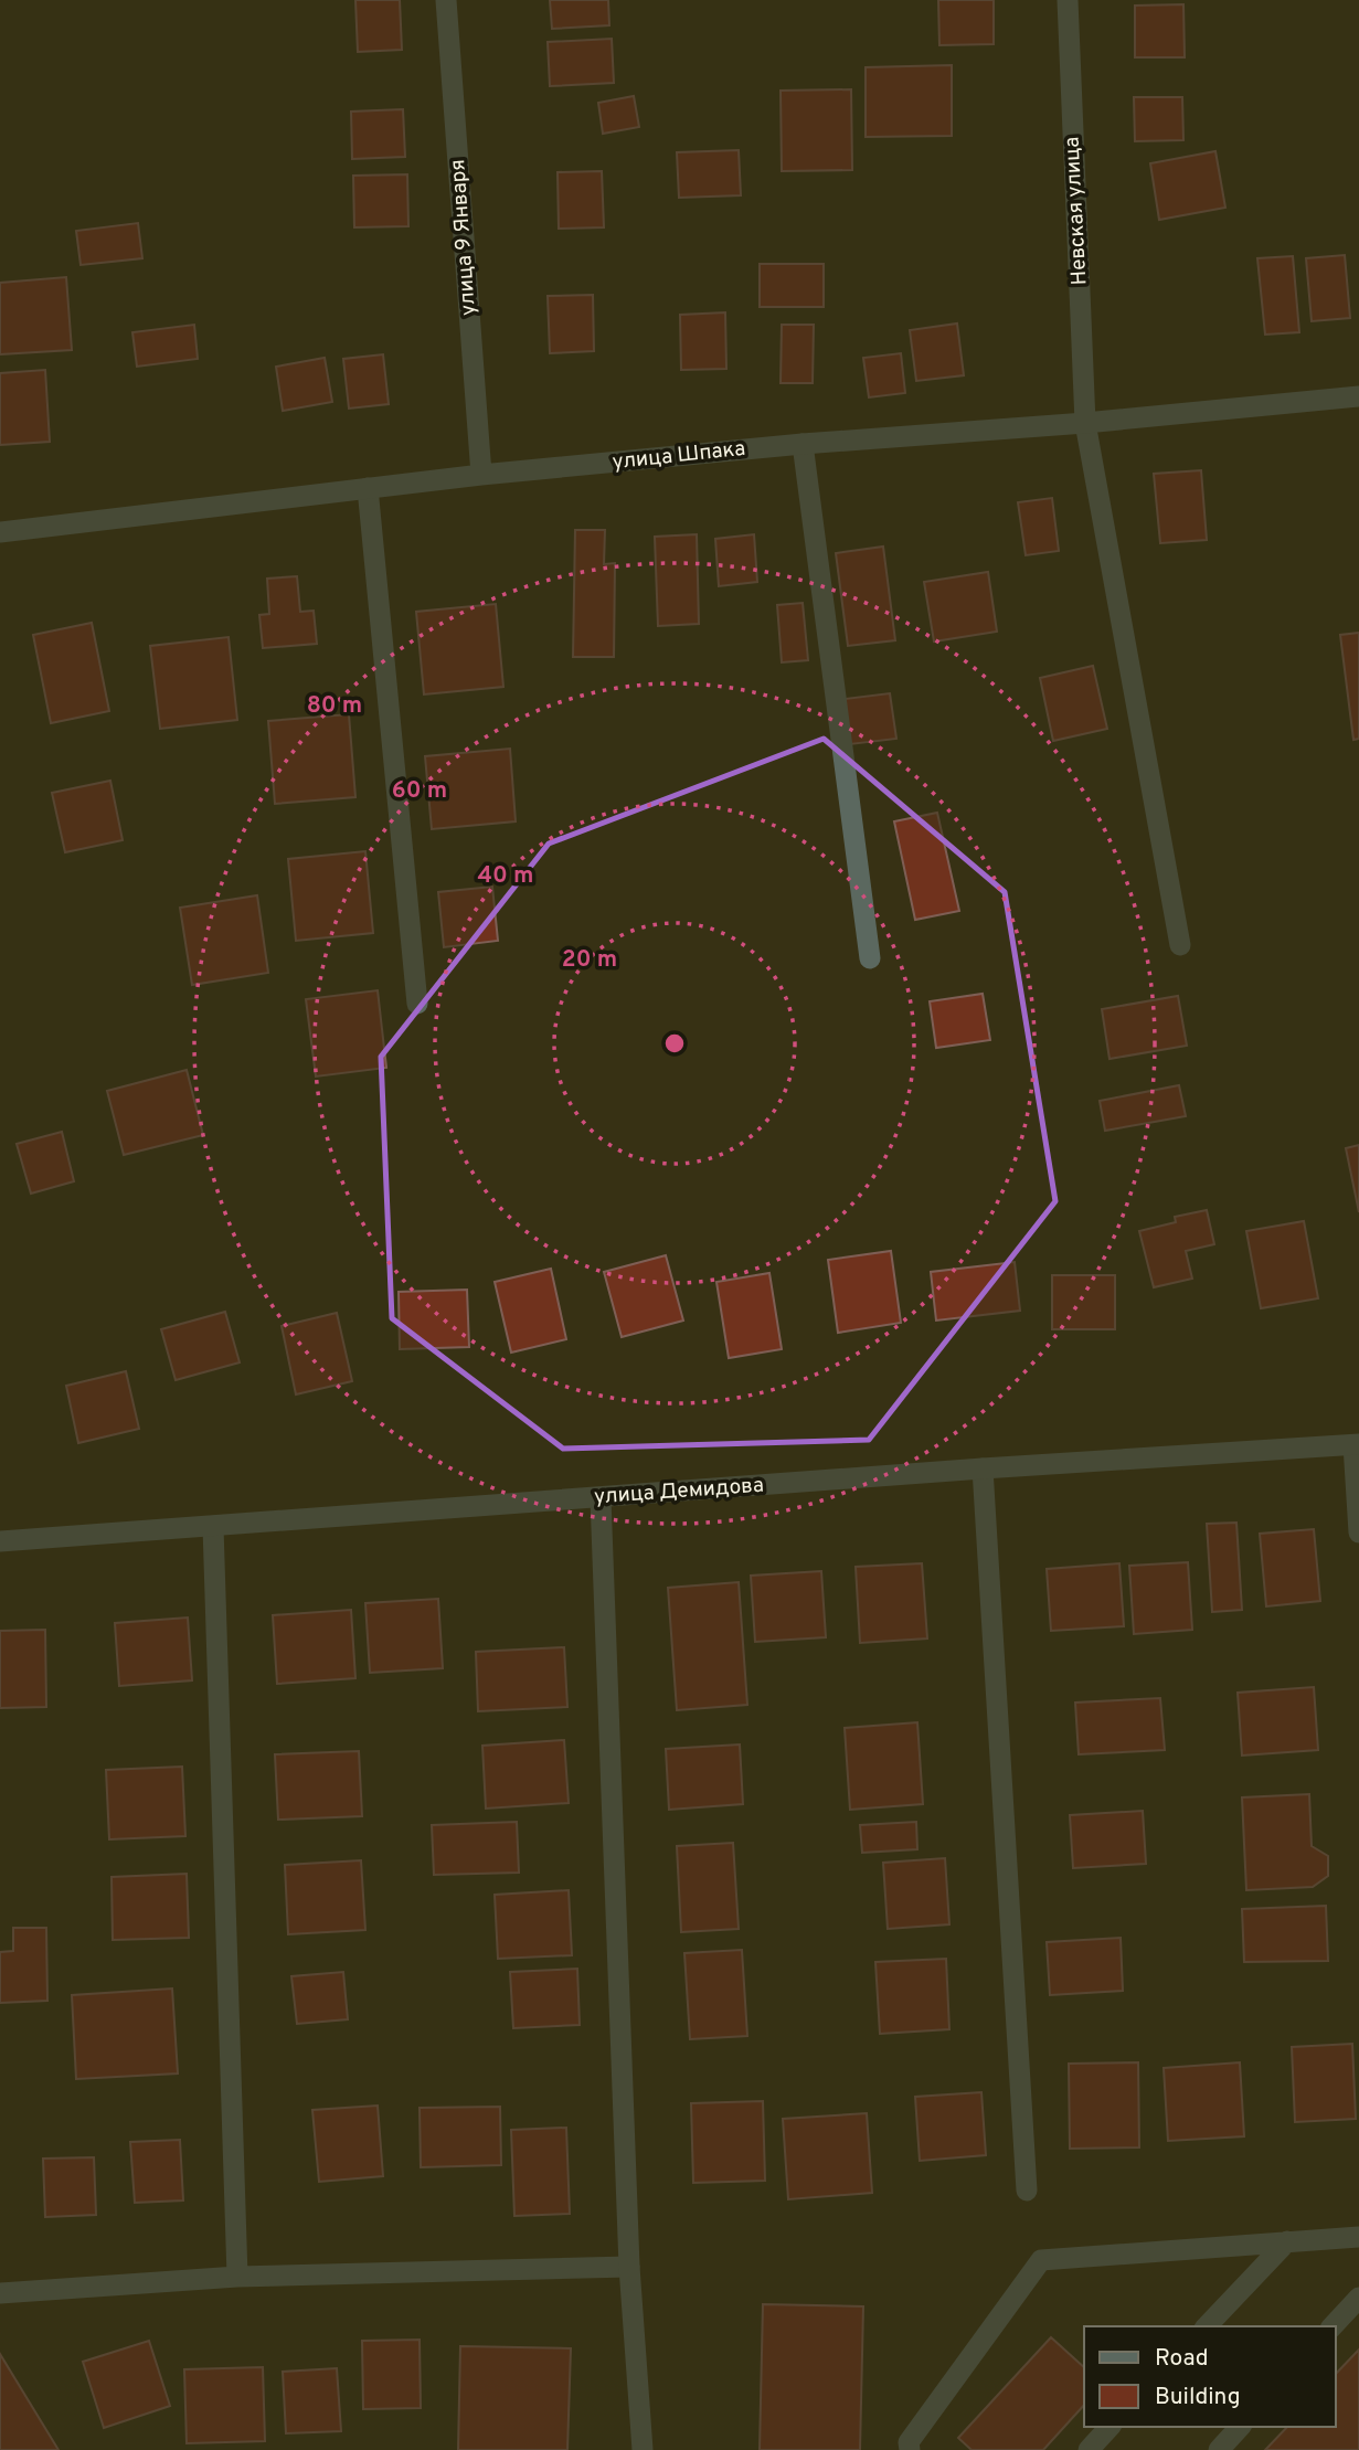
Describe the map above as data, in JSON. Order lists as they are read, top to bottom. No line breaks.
{"streets":{"street":["Невская улица","улица 9 Января","улица Шпака","улица Демидова"]},"crossings":[["Невская улица","улица Шпака"],["улица 9 Января","улица Шпака"]],"legend":["Road","Building"],"rings":["80 m","60 m","40 m","20 m"]}
